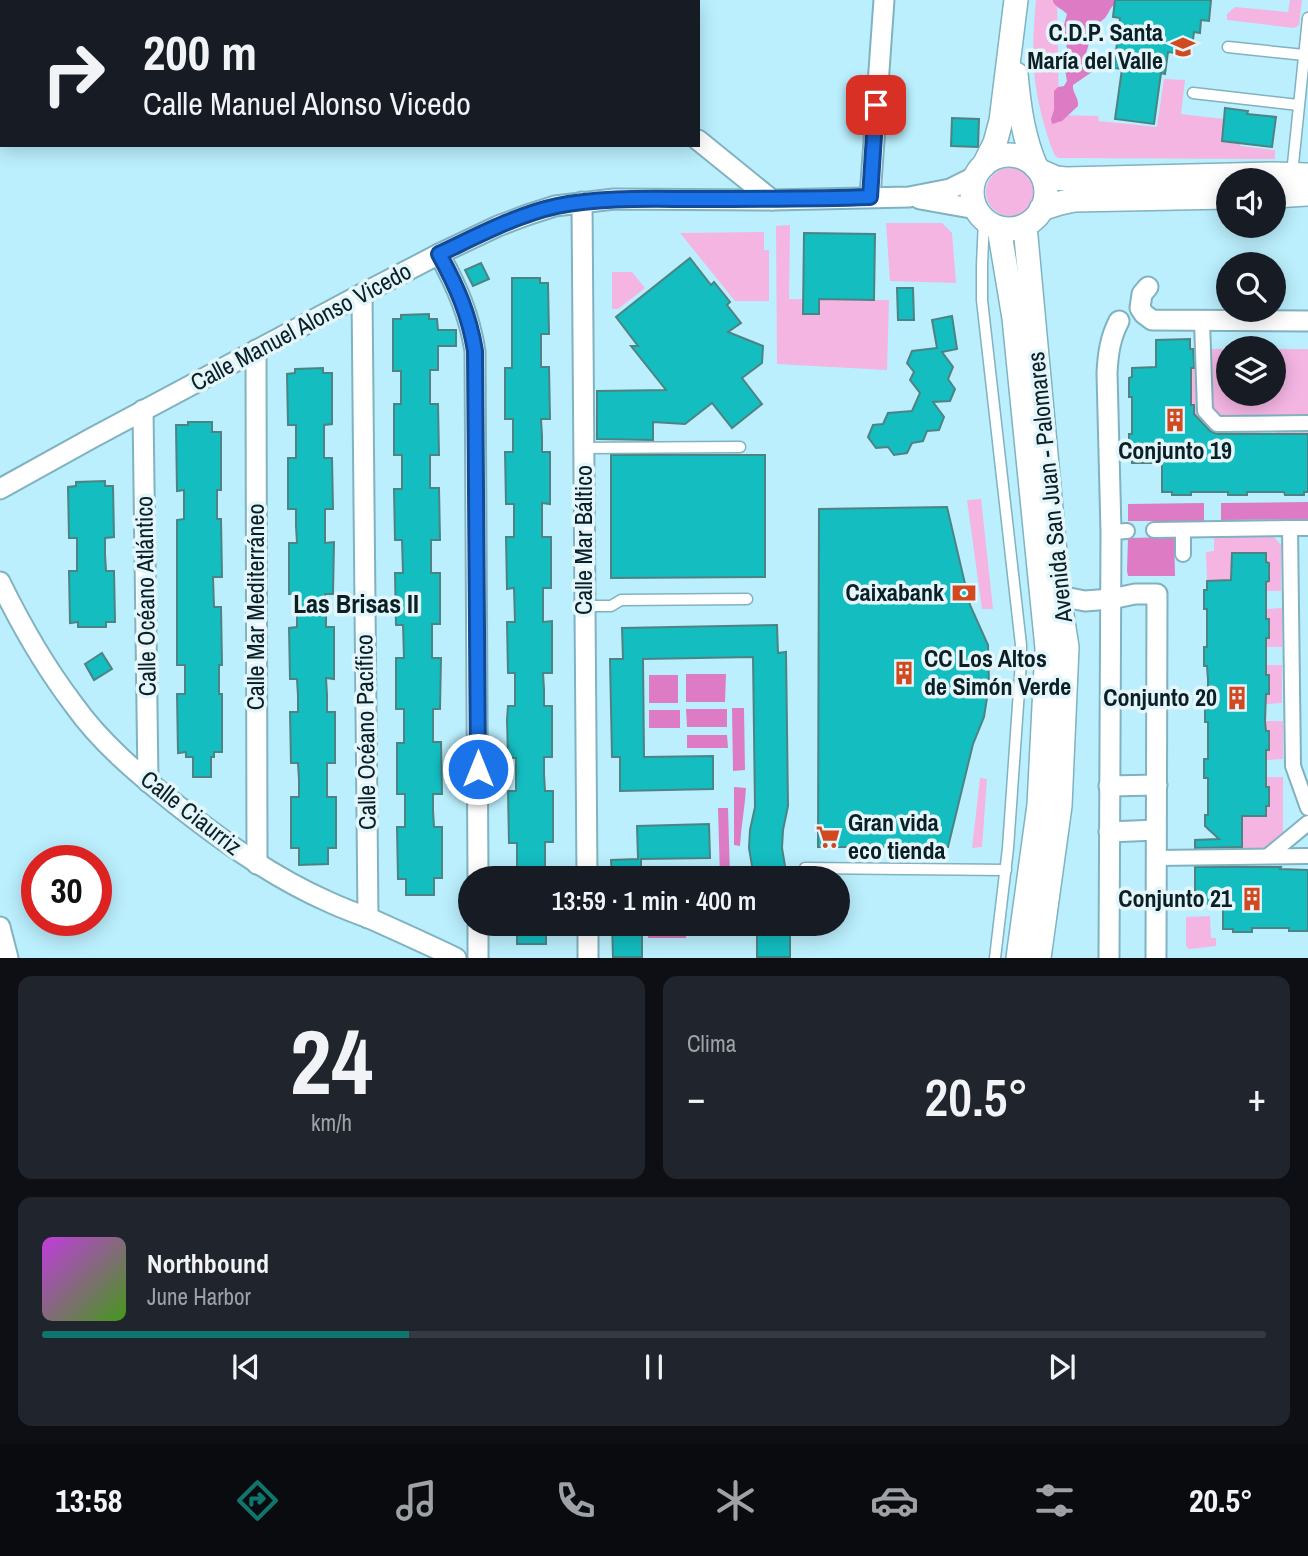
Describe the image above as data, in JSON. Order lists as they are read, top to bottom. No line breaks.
{"streets":{"street":["Calle Manuel Alonso Vicedo","Avenida San Juan - Palomares","Calle Mar Báltico","Calle Océano Atlántico","Calle Mar Mediterráneo","Calle Océano Pacífico","Calle Ciaurriz"]},"crossings":[["Calle Manuel Alonso Vicedo","Avenida San Juan - Palomares"],["Calle Manuel Alonso Vicedo","Calle Mar Báltico"],["Calle Manuel Alonso Vicedo","Calle Océano Atlántico"],["Calle Manuel Alonso Vicedo","Calle Mar Mediterráneo"],["Calle Manuel Alonso Vicedo","Calle Océano Pacífico"],["Calle Océano Atlántico","Calle Ciaurriz"],["Calle Mar Mediterráneo","Calle Ciaurriz"],["Calle Océano Pacífico","Calle Ciaurriz"]],"districts":["Las Brisas II"],"places":{"school or university":["C.D.P. Santa María del Valle"],"building":["Conjunto 19","CC Los Altos de Simón Verde","Conjunto 20","Conjunto 21"],"bank":["Caixabank"],"supermarket":["Gran vida eco tienda"]},"page":{"turn":["200 m","Calle Manuel Alonso Vicedo"],"limit":"30","trip":"13:59 · 1 min · 400 m","tile":[["24","km/h"],"Clima"],"heat":["−","20.5°","+"],"song":["Northbound","June Harbor"],"tabs":["13:58","20.5°"]}}
